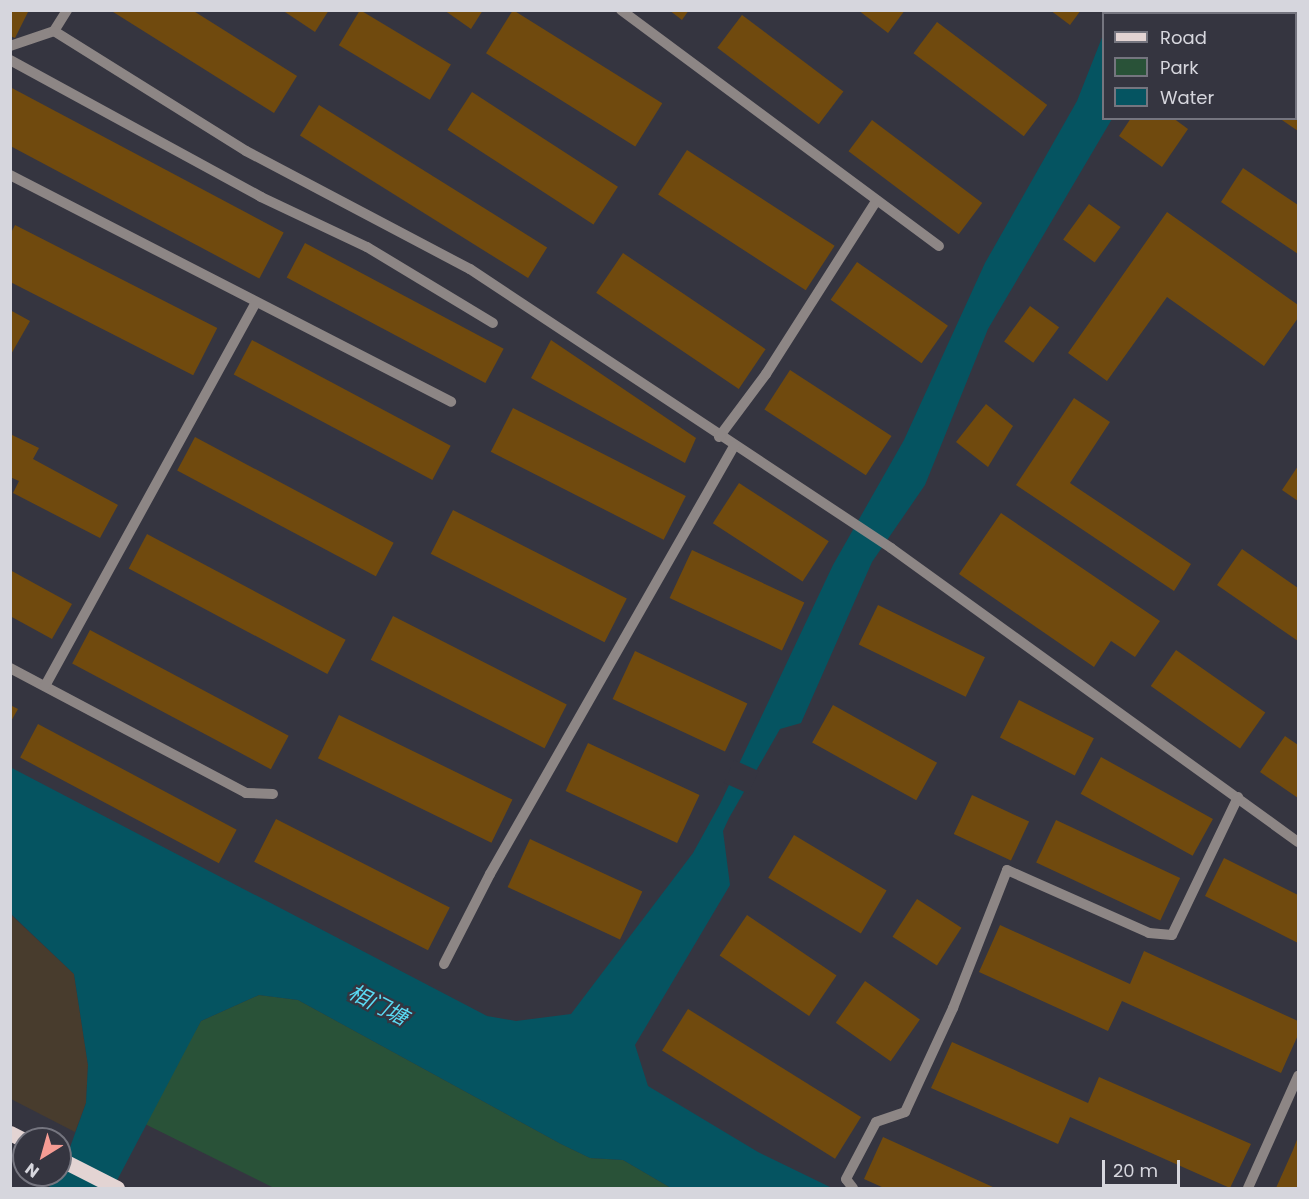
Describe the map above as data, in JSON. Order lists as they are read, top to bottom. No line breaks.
{"water":["相门塘"],"legend":["Road","Park","Water"],"scale_bar":"20 m","north":"bottom left"}
